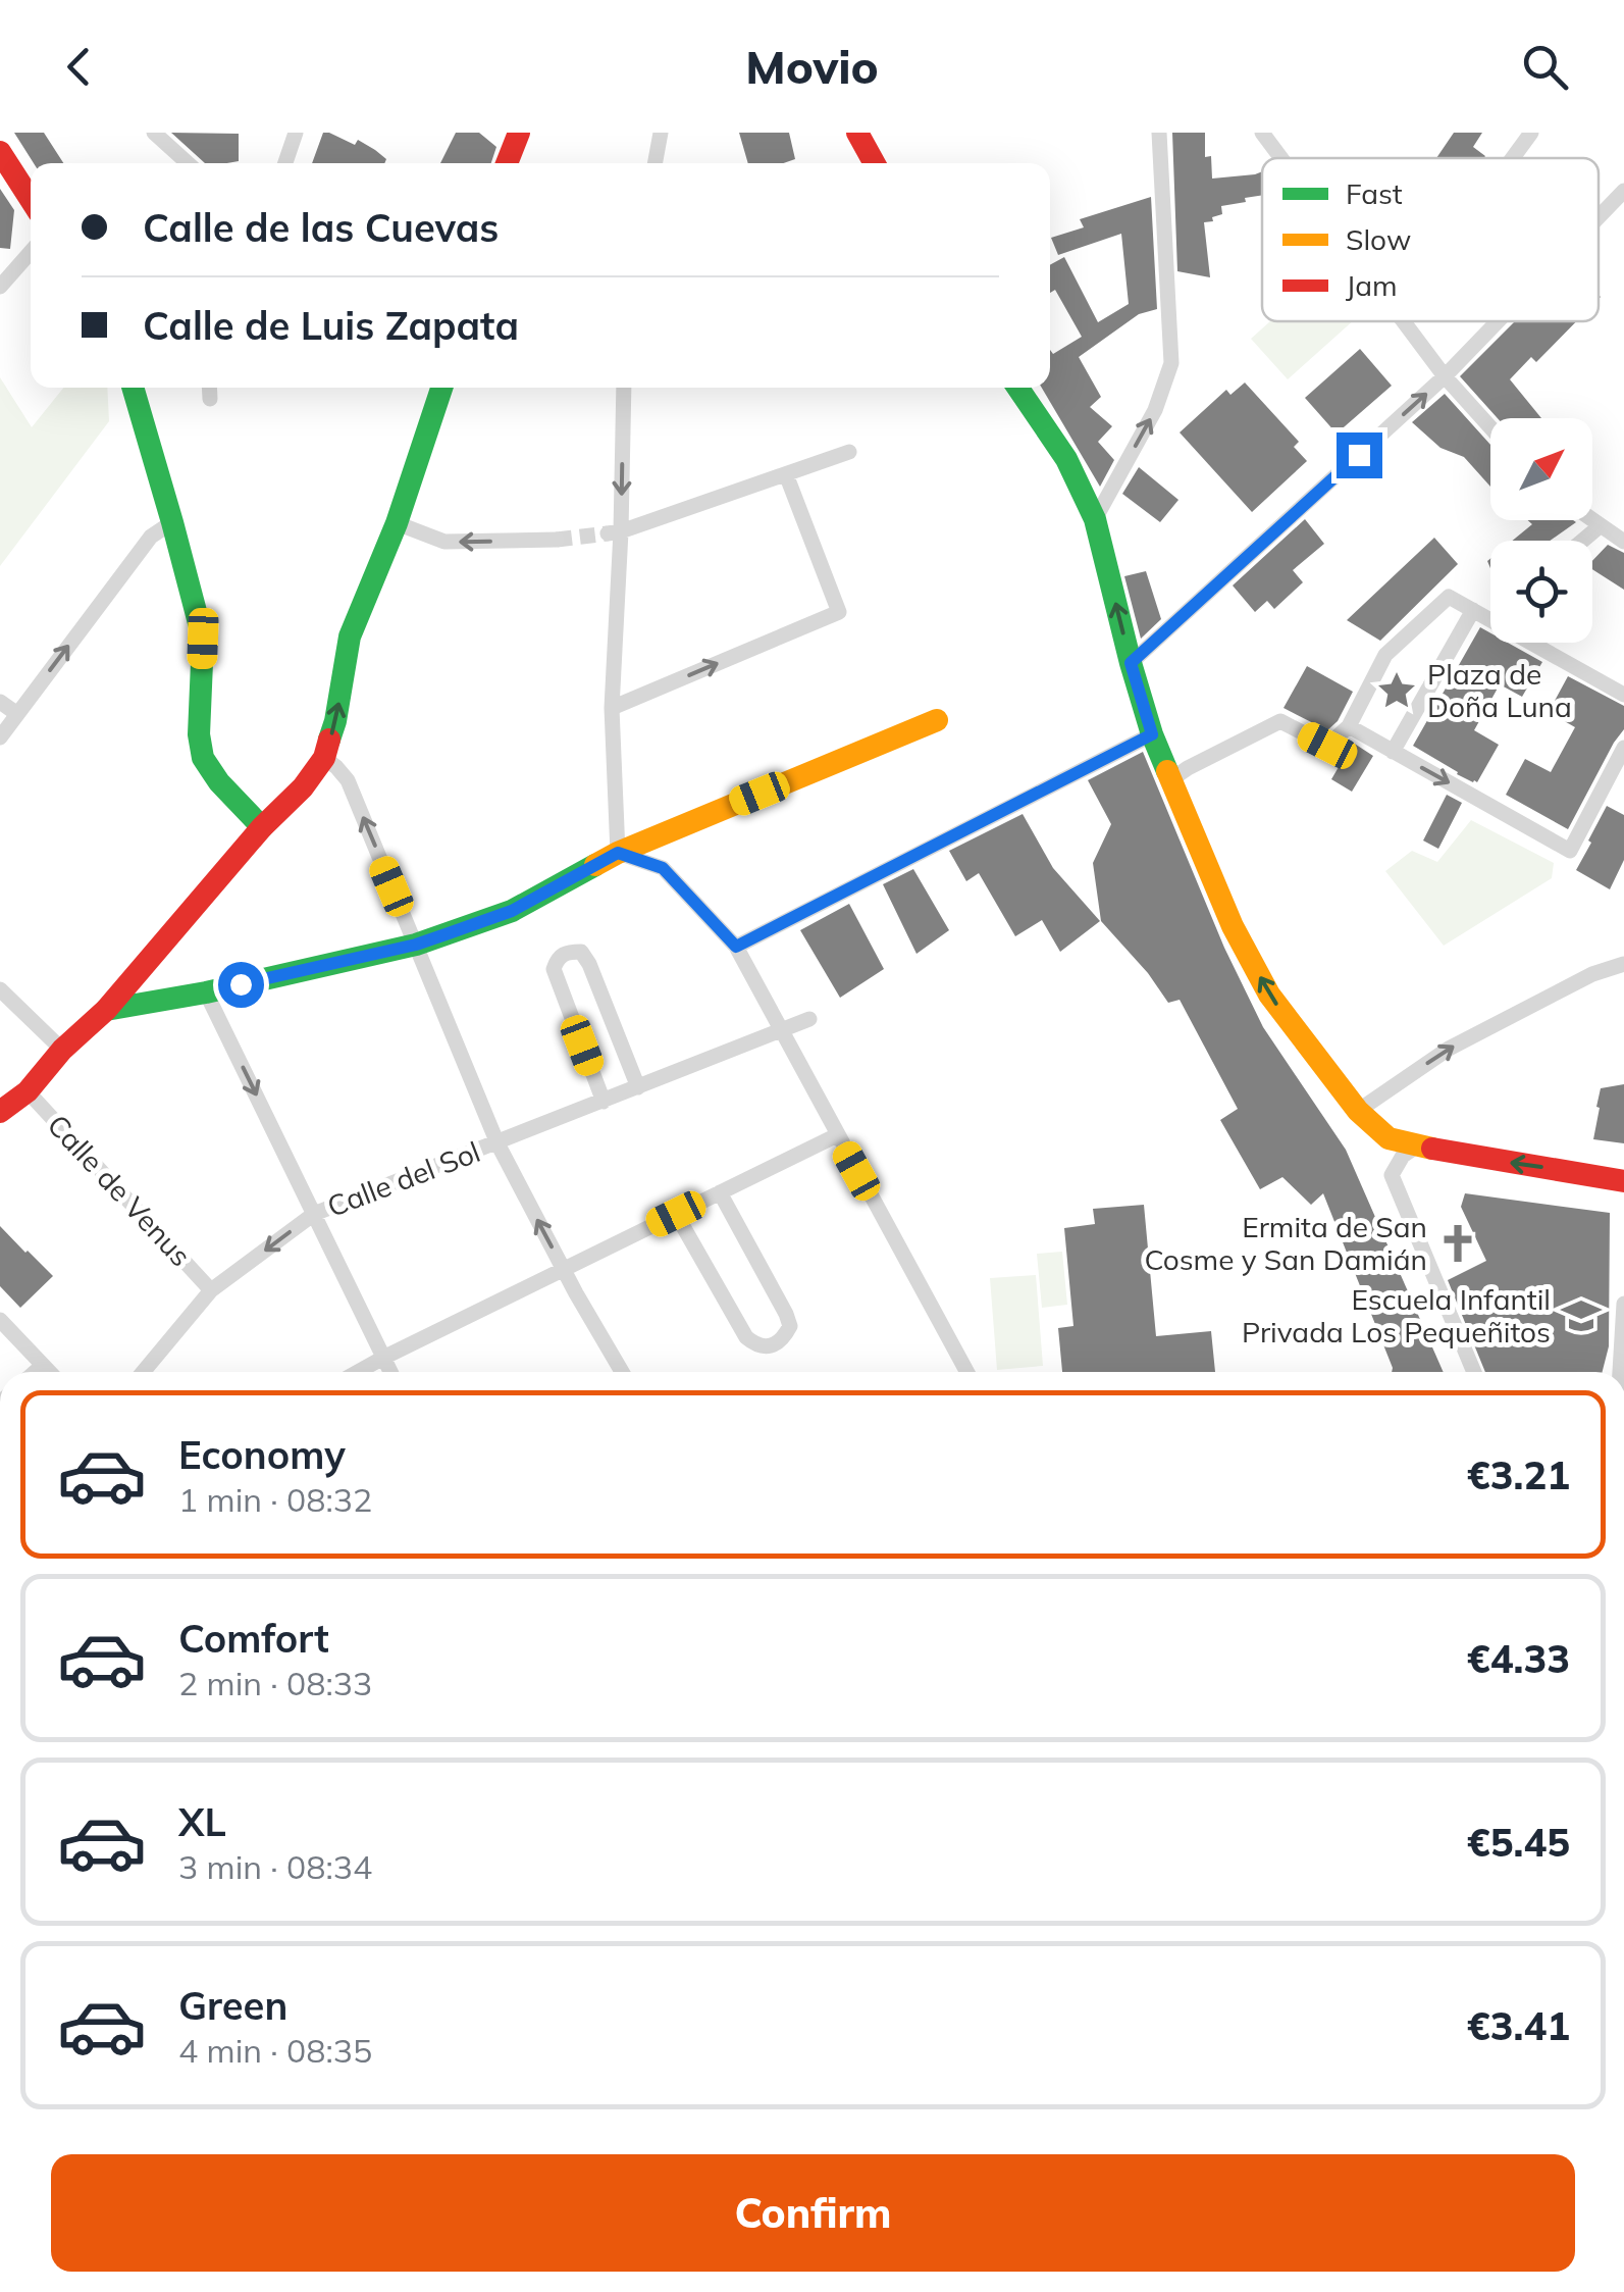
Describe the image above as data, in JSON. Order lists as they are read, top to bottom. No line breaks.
{"streets":{"street":["Calle del Sol","Calle de Venus"]},"crossings":[["Calle del Sol","Calle de Venus"]],"places":{"place":["Plaza de Doña Luna"],"church":["Ermita de San Cosme y San Damián"],"school or university":["Escuela Infantil Privada Los Pequeñitos"]},"legend":["Fast","Slow","Jam"],"north":"top right","page":{"header":"Movio","banner":["Calle de las Cuevas","Calle de Luis Zapata"],"list":[{"name":"Economy","note":"1 min · 08:32","value":"€3.21"},{"name":"Comfort","note":"2 min · 08:33","value":"€4.33"},{"name":"XL","note":"3 min · 08:34","value":"€5.45"},{"name":"Green","note":"4 min · 08:35","value":"€3.41"}],"buttons":"Confirm"}}
